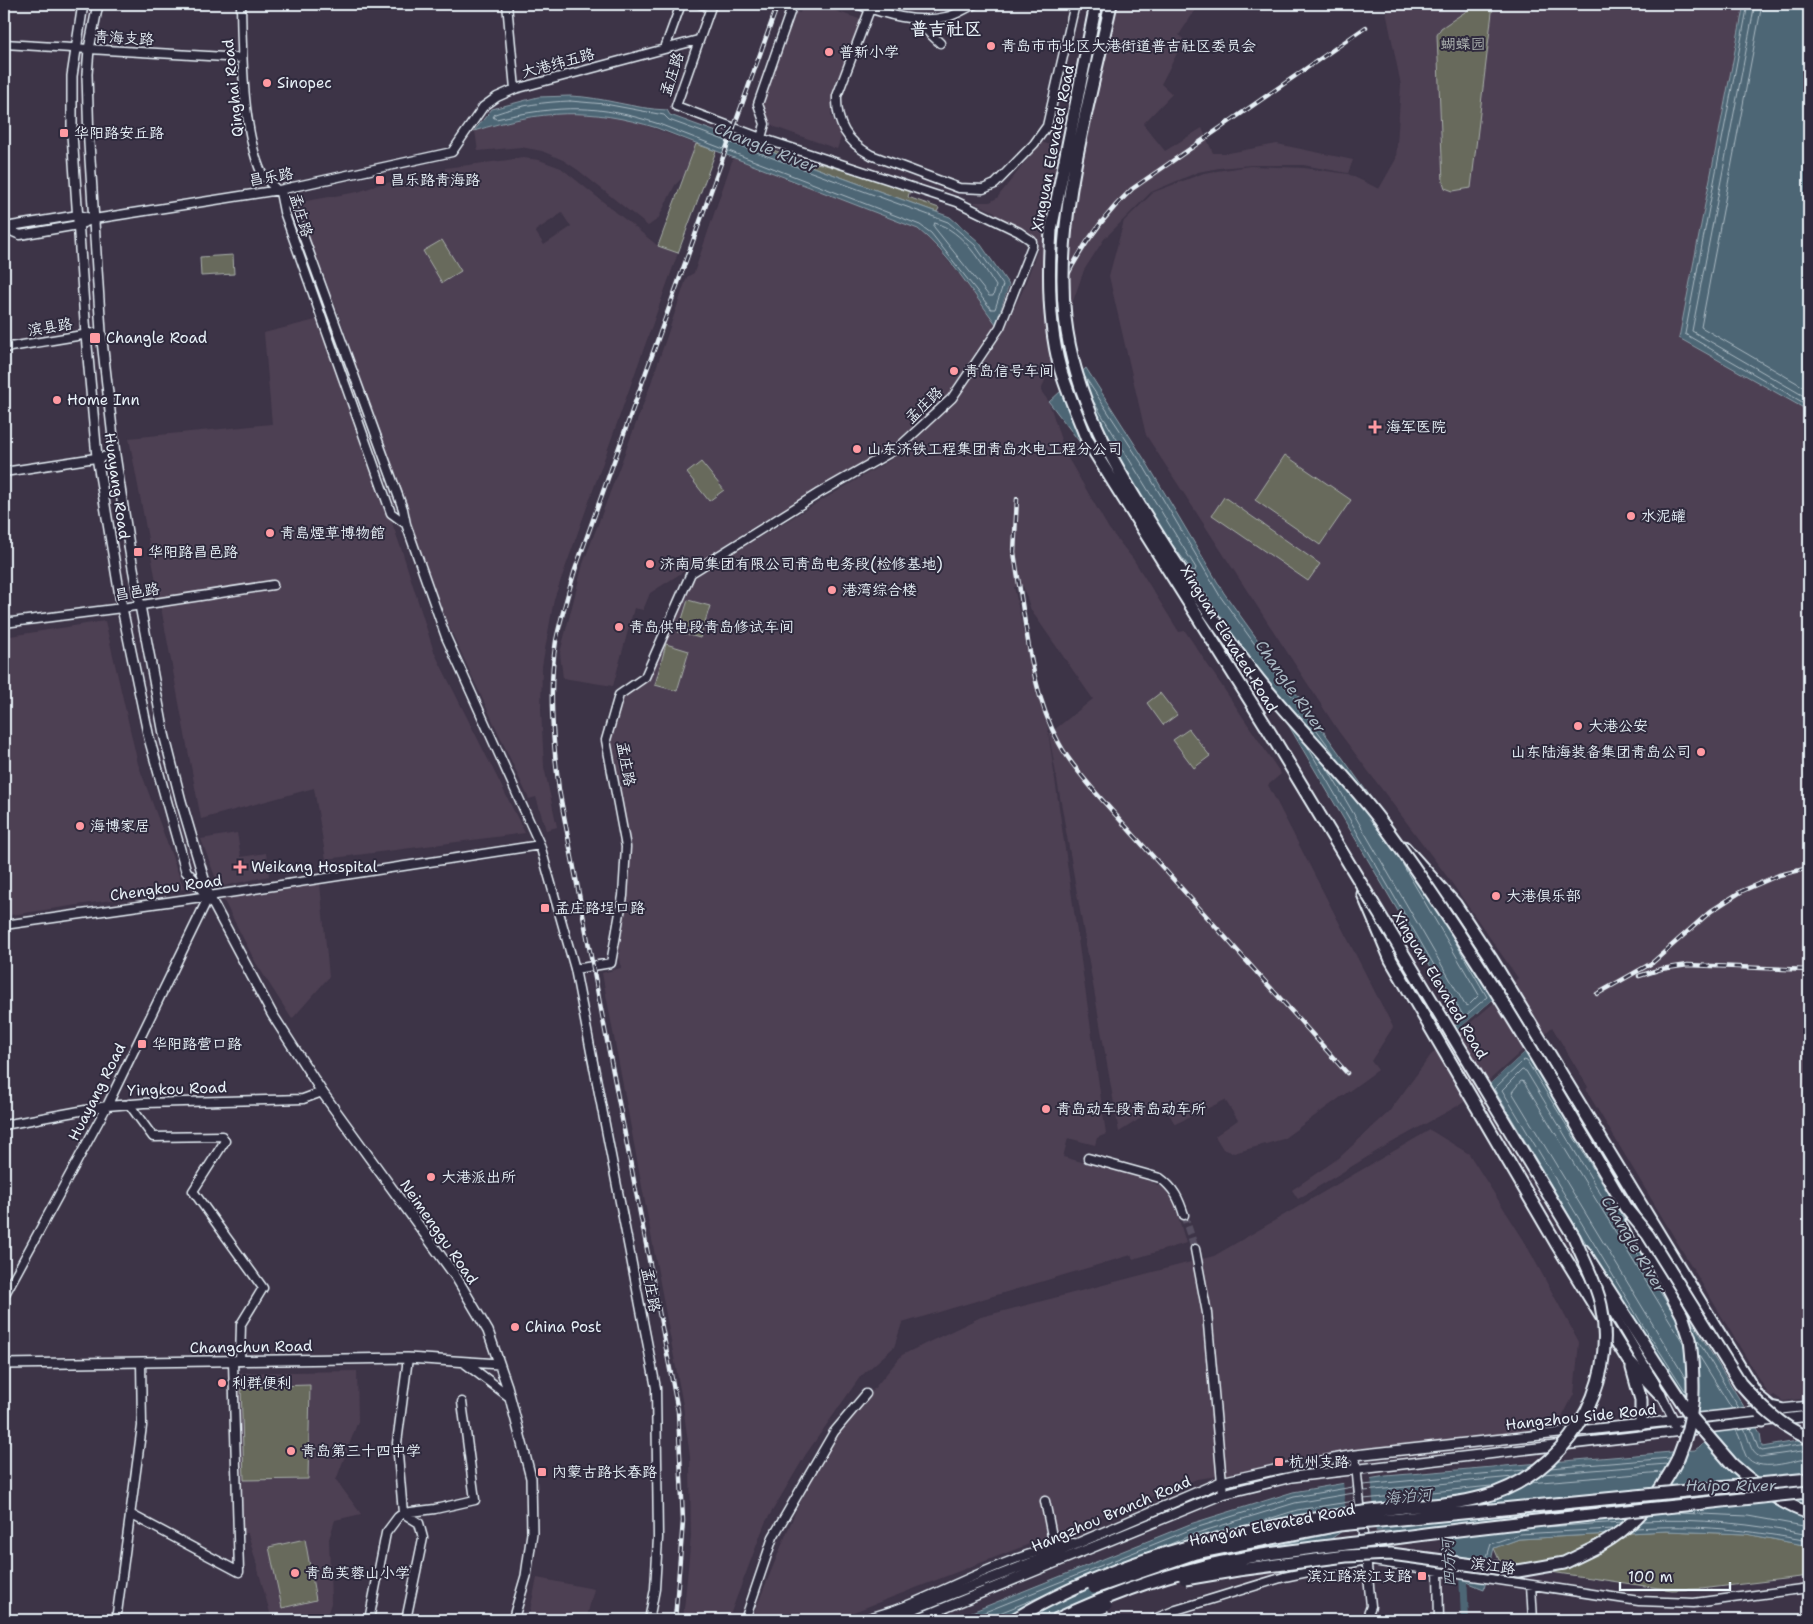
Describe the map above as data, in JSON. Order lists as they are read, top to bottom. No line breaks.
{"streets":{"highway":["Xinguan Elevated Road","Hang'an Elevated Road"],"main road":["Huayang Road","Neimenggu Road","Changchun Road","Hangzhou Side Road","Hangzhou Branch Road"],"street":["青海支路","大港纬五路","孟庄路","Qinghai Road","昌乐路","滨县路","昌邑路","Chengkou Road","Yingkou Road","滨江路"]},"crossings":[["青海支路","Qinghai Road"],["青海支路","Huayang Road"],["大港纬五路","孟庄路"],["大港纬五路","昌乐路"],["孟庄路","Qinghai Road"],["孟庄路","昌乐路"],["孟庄路","Chengkou Road"],["Qinghai Road","昌乐路"],["昌乐路","Huayang Road"],["滨县路","Huayang Road"],["Huayang Road","昌邑路"],["Huayang Road","Chengkou Road"],["Huayang Road","Yingkou Road"],["Huayang Road","Neimenggu Road"],["Chengkou Road","Neimenggu Road"],["Yingkou Road","Neimenggu Road"],["Neimenggu Road","Changchun Road"],["Hangzhou Side Road","Hangzhou Branch Road"]],"districts":["普吉社区"],"water":["Changle River","Haipo River","海泊河","四方河"],"parks":["蝴蝶园"],"places":{"other":["青岛市市北区大港街道普吉社区委员会","普新小学","Sinopec","青岛信号车间","Home Inn","山东济铁工程集团青岛水电工程分公司","水泥罐","青島煙草博物館","济南局集团有限公司青岛电务段(检修基地)","港湾综合楼","青岛供电段青岛修试车间","大港公安","山东陆海装备集团青岛公司","海博家居","大港俱乐部","青岛动车段青岛动车所","大港派出所","China Post","利群便利","青岛第三十四中学","青岛芙蓉山小学"],"transit":["华阳路安丘路","昌乐路青海路","Changle Road","华阳路昌邑路","孟庄路埕口路","华阳路营口路","杭州支路","内蒙古路长春路","滨江路滨江支路"],"health":["海军医院","Weikang Hospital"]},"scale_bar":"100 m"}
